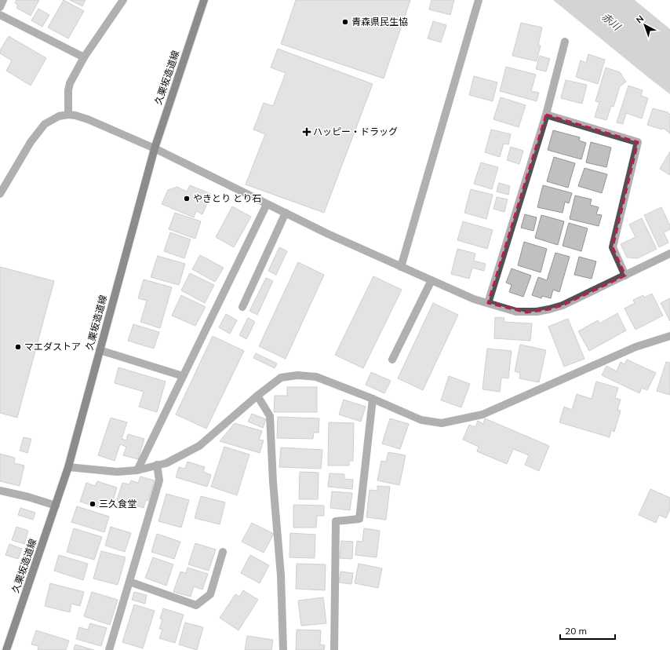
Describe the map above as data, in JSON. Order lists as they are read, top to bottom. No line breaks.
{"streets":{"main road":["久栗坂造道線"]},"water":["赤川"],"places":{"other":["青森県民生協","やきとり とり石","マエダストア","三久食堂"],"health":["ハッピー・ドラッグ"]},"scale_bar":"20 m","north":"top left"}
